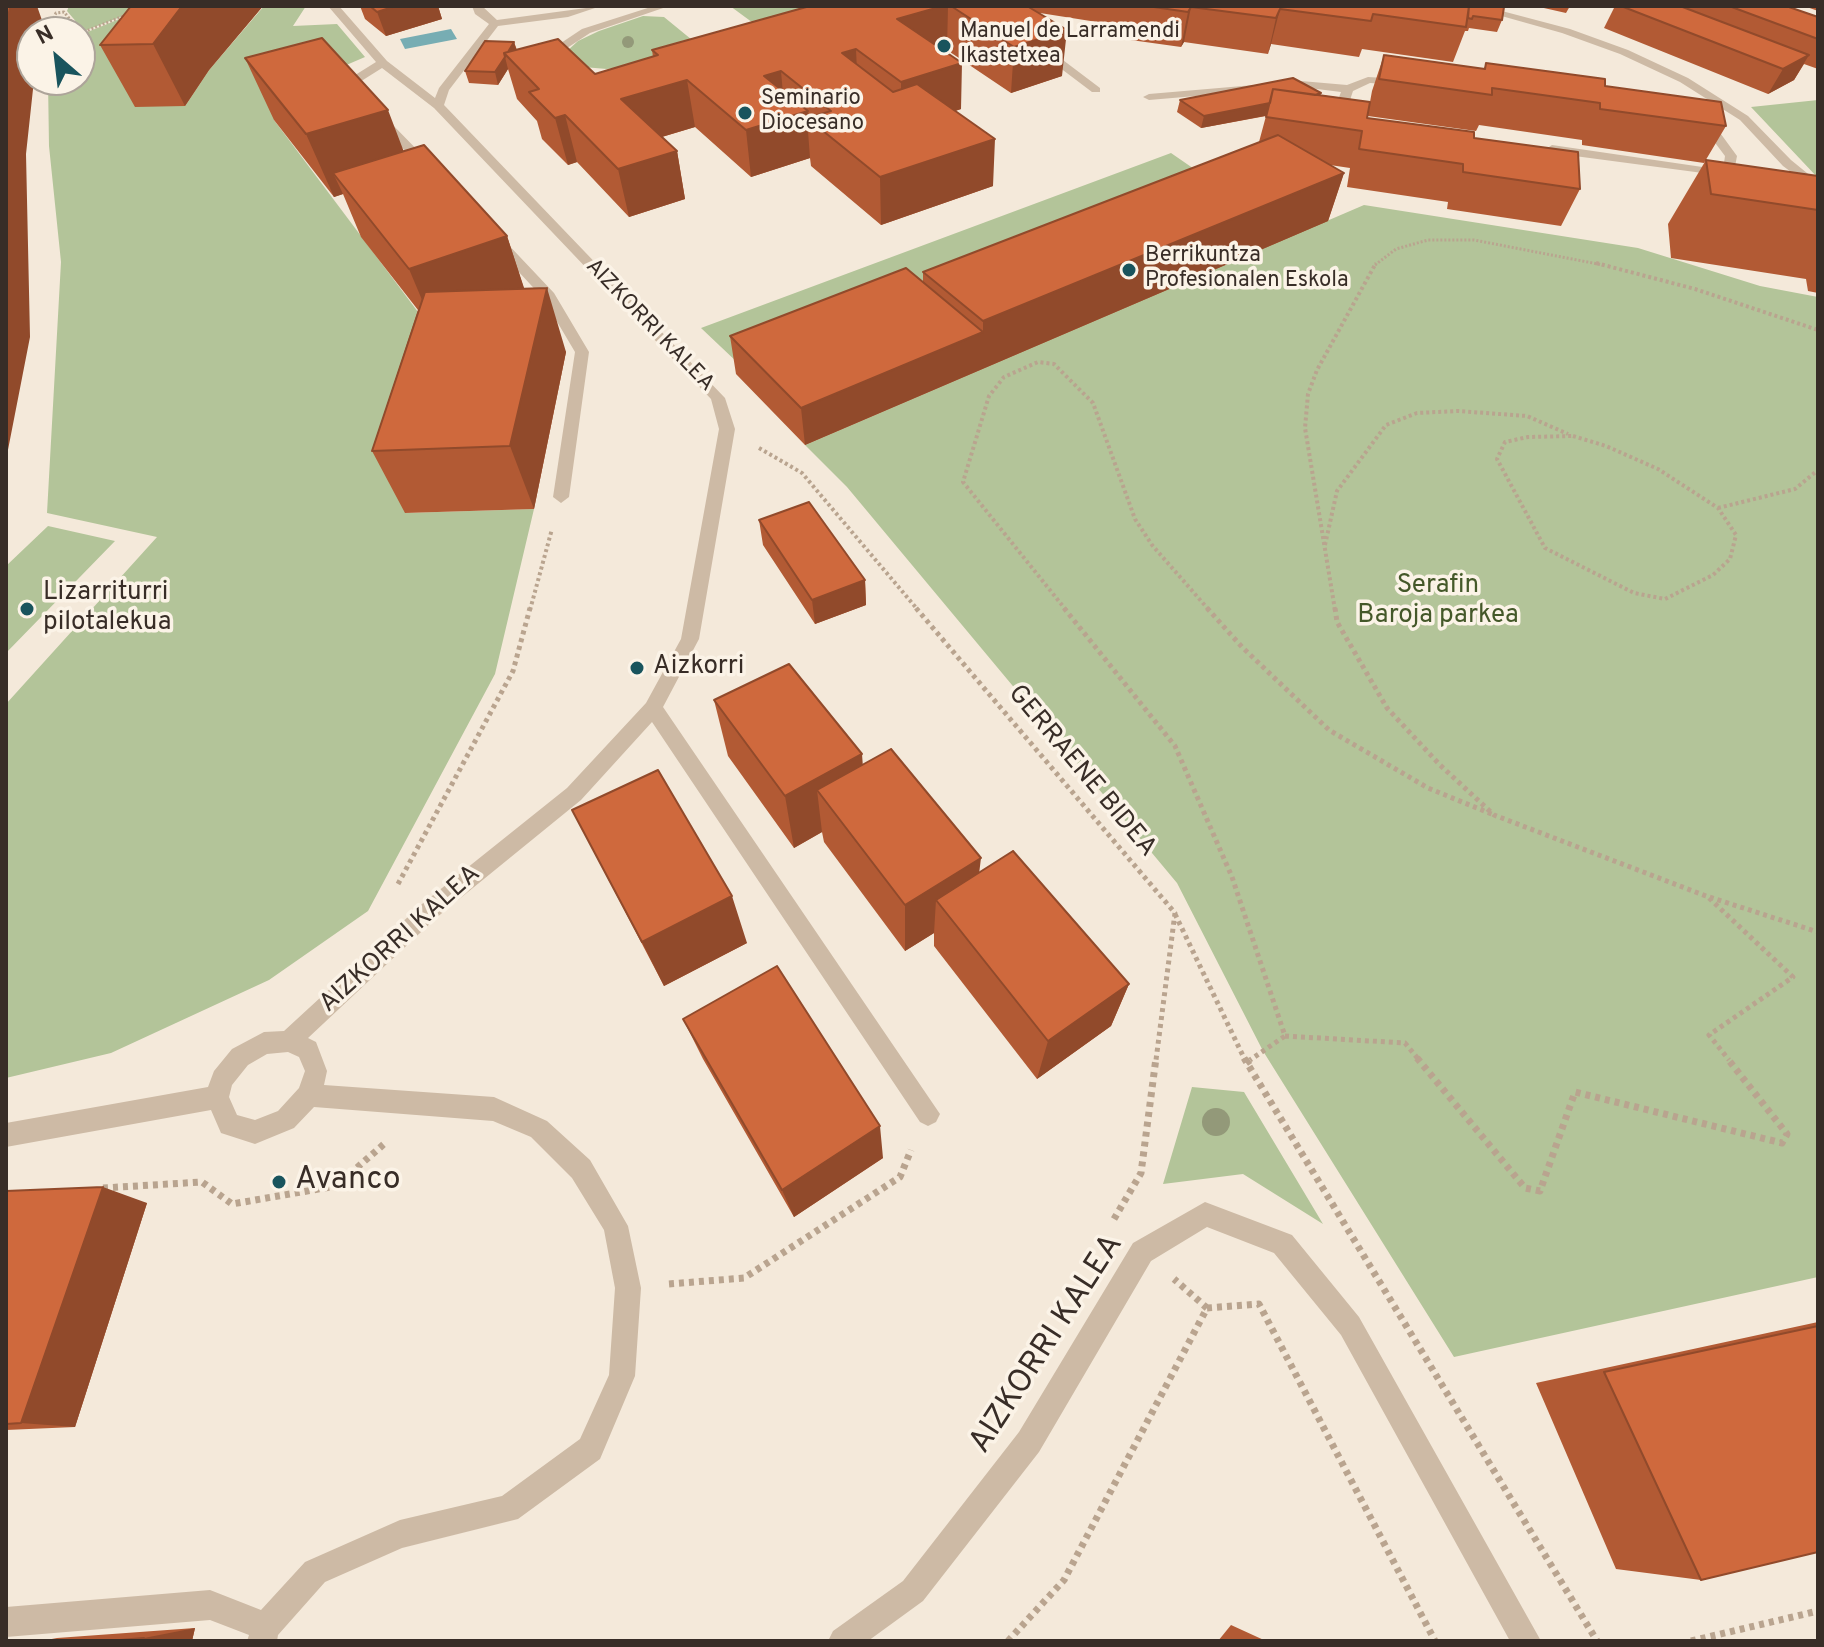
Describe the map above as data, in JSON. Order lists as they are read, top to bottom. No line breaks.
{"streets":{"street":["AIZKORRI KALEA"],"path":["GERRAENE BIDEA"]},"crossings":[["AIZKORRI KALEA","GERRAENE BIDEA"]],"parks":["Serafin Baroja parkea"],"places":["Manuel de Larramendi Ikastetxea","Seminario Diocesano","Berrikuntza Profesionalen Eskola","Lizarriturri pilotalekua","Aizkorri","Avanco"],"north":"top left"}
